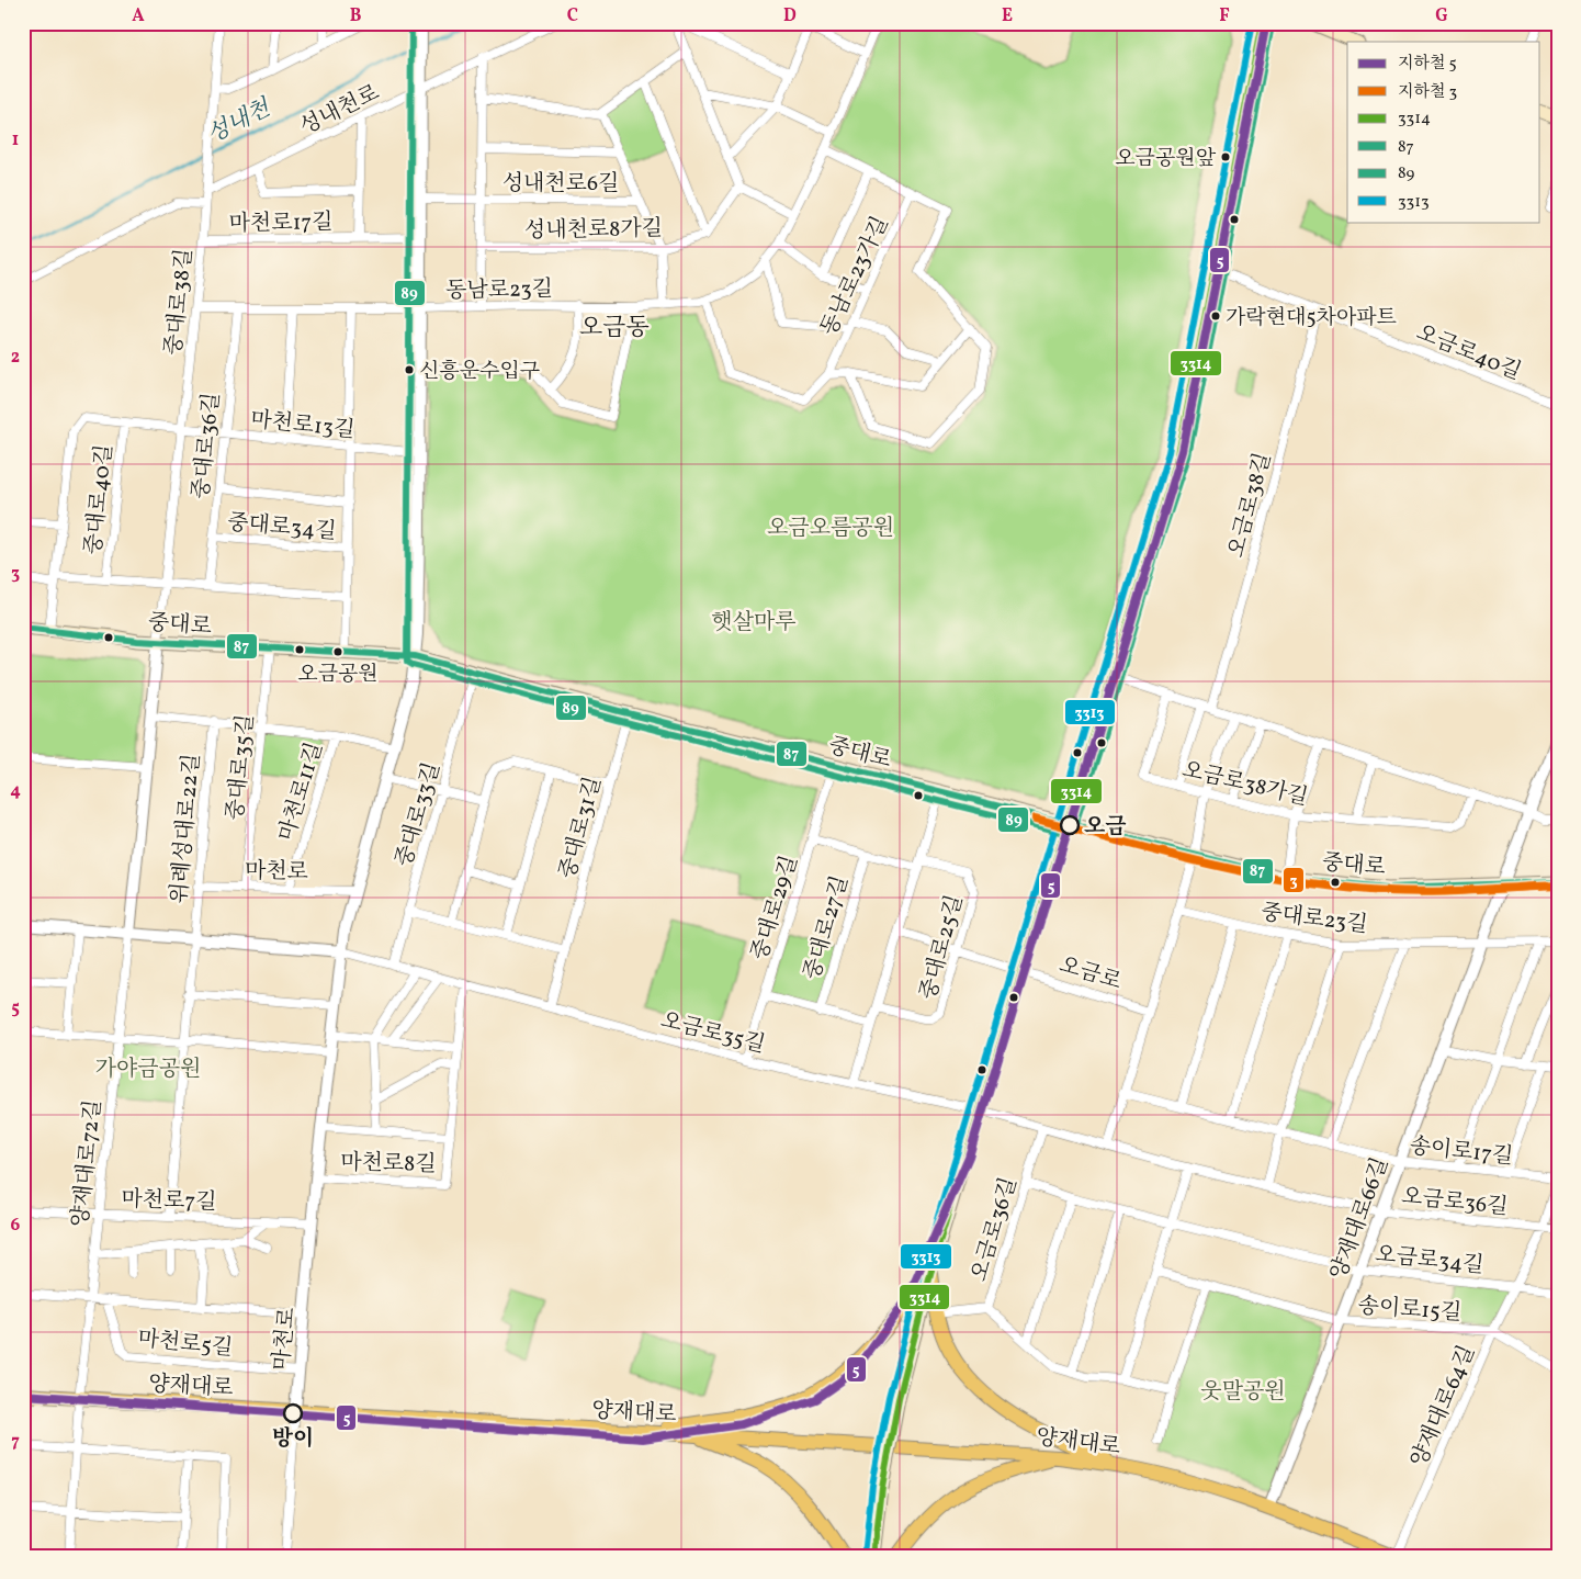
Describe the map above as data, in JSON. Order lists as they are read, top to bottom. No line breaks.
{"streets":{"main road":["중대로","양재대로"],"street":["성내천로","성내천로6길","마천로17길","성내천로8가길","동남로23가길","동남로23길","중대로38길","오금로40길","마천로13길","중대로36길","중대로40길","오금로38길","중대로34길","중대로35길","오금로38가길","마천로11길","중대로33길","중대로31길","위례성대로22길","마천로","중대로29길","중대로23길","중대로27길","중대로25길","오금로","오금로35길","송이로17길","마천로8길","양재대로72길","마천로7길","오금로36길","양재대로66길","오금로34길","송이로15길","마천로5길","양재대로64길"]},"crossings":[["성내천로","성내천로6길"],["성내천로","마천로17길"],["성내천로","중대로38길"],["성내천로","마천로"],["성내천로6길","성내천로8가길"],["성내천로6길","동남로23길"],["성내천로6길","마천로"],["마천로17길","중대로38길"],["마천로17길","마천로"],["동남로23가길","동남로23길"],["동남로23길","중대로38길"],["동남로23길","중대로36길"],["동남로23길","중대로34길"],["동남로23길","마천로"],["중대로38길","마천로13길"],["중대로38길","중대로40길"],["중대로38길","중대로"],["중대로38길","양재대로72길"],["오금로40길","오금로38길"],["마천로13길","중대로36길"],["마천로13길","중대로40길"],["마천로13길","중대로34길"],["마천로13길","마천로"],["중대로36길","중대로34길"],["중대로40길","중대로"],["중대로34길","중대로"],["중대로","중대로35길"],["중대로","중대로33길"],["중대로","중대로31길"],["중대로","마천로"],["중대로","중대로29길"],["중대로","중대로25길"],["중대로","양재대로72길"],["중대로","양재대로66길"],["중대로35길","마천로11길"],["중대로35길","마천로"],["마천로11길","위례성대로22길"],["마천로11길","마천로"],["마천로11길","양재대로72길"],["중대로33길","오금로35길"],["중대로31길","오금로35길"],["위례성대로22길","마천로"],["위례성대로22길","마천로7길"],["마천로","오금로35길"],["마천로","마천로8길"],["마천로","마천로7길"],["마천로","마천로5길"],["마천로","양재대로"],["중대로29길","중대로25길"],["중대로29길","오금로35길"],["중대로23길","양재대로66길"],["중대로27길","중대로25길"],["중대로25길","오금로"],["중대로25길","오금로35길"],["오금로35길","마천로8길"],["오금로35길","오금로36길"],["송이로17길","양재대로66길"],["송이로17길","양재대로64길"],["양재대로72길","마천로7길"],["양재대로72길","양재대로"],["오금로36길","양재대로66길"],["오금로36길","오금로34길"],["오금로36길","양재대로64길"],["양재대로66길","오금로34길"],["양재대로66길","송이로15길"],["양재대로66길","양재대로"],["오금로34길","양재대로64길"],["송이로15길","양재대로64길"]],"districts":["오금동"],"water":["성내천"],"parks":["오금오름공원","햇살마루","가야금공원","웃말공원"],"places":["오금공원앞","가락현대5차아파트","신흥운수입구","오금공원","오금","방이"],"lines":["metro line 5","transit line 3314","transit line 89","transit line 3313","transit line 87","metro line 3"],"legend":["지하철 5","지하철 3","3314","87","89","3313"],"grid":{"columns":["A","B","C","D","E","F","G"],"rows":["1","2","3","4","5","6","7"]}}
